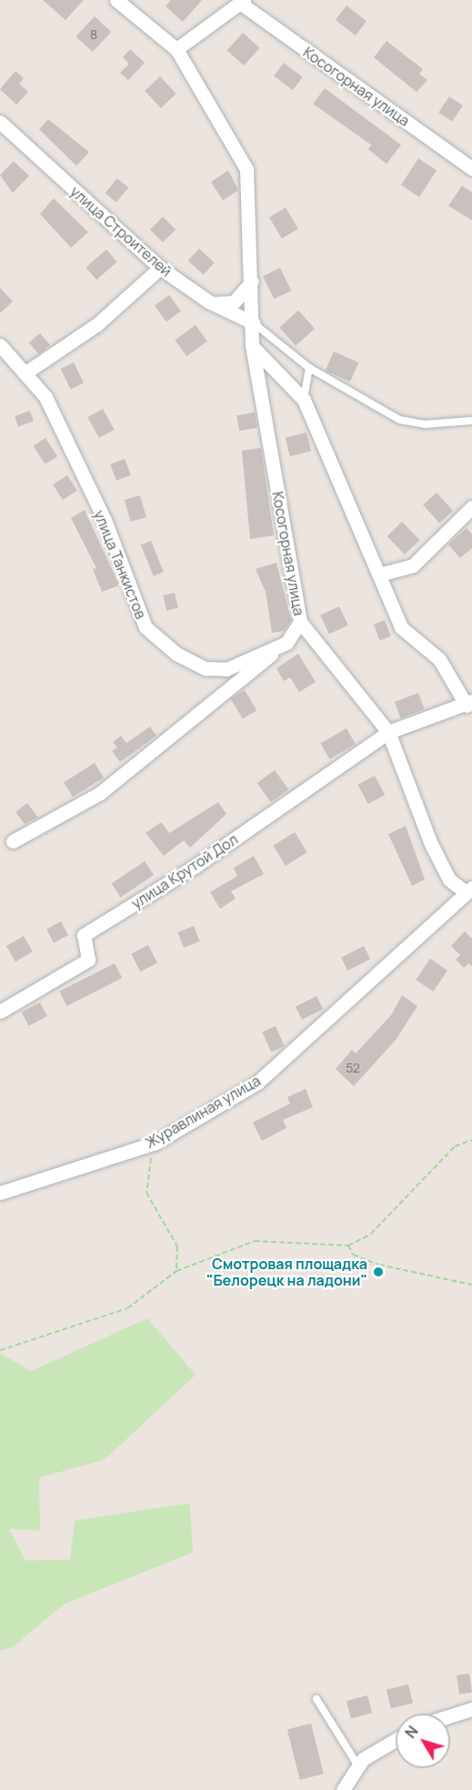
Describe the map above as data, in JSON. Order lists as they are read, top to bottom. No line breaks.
{"streets":{"street":["Косогорная улица","улица Строителей","улица Танкистов","улица Крутой Дол","Журавлиная улица"]},"crossings":[["Косогорная улица","улица Строителей"],["Косогорная улица","улица Крутой Дол"]],"places":["Смотровая площадка \"Белорецк на ладони\""],"house_numbers":["8","52"],"north":"top left"}
